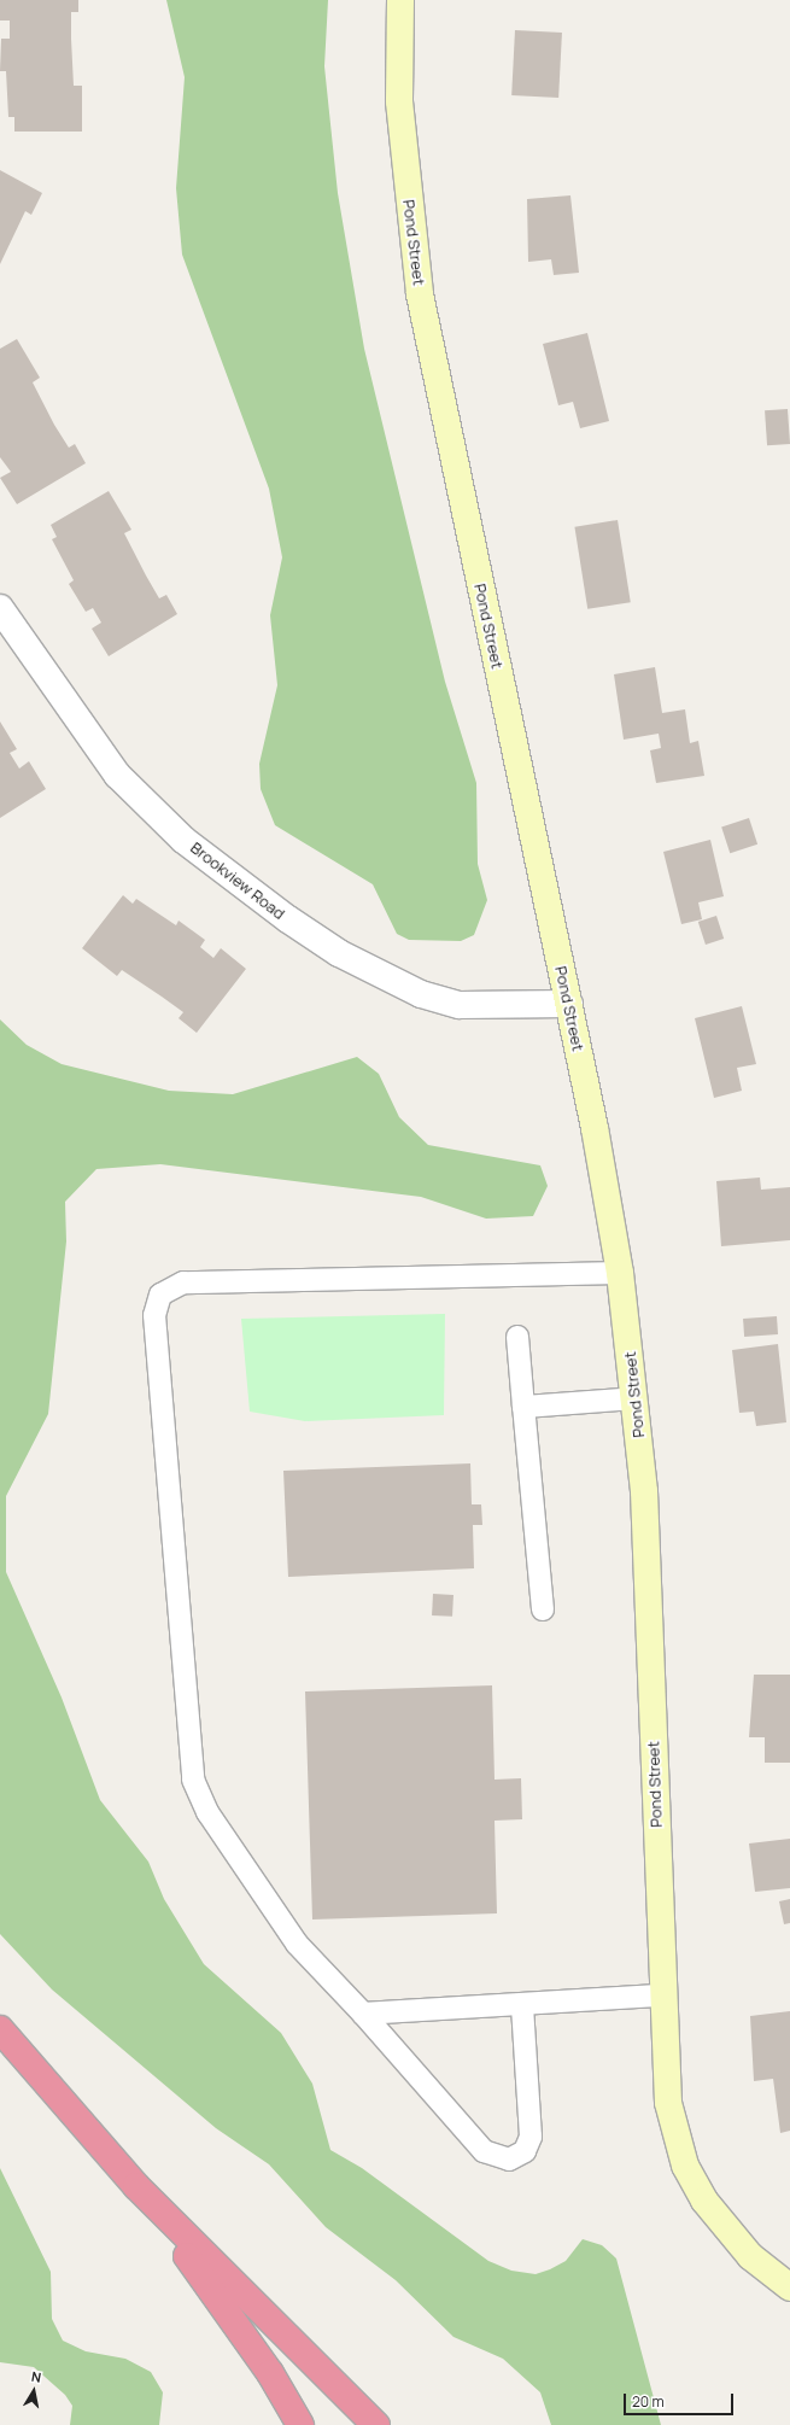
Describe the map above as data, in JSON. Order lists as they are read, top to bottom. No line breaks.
{"streets":{"main road":["Pond Street"],"street":["Brookview Road"]},"crossings":[["Pond Street","Brookview Road"]],"scale_bar":"20 m","north":"top"}
